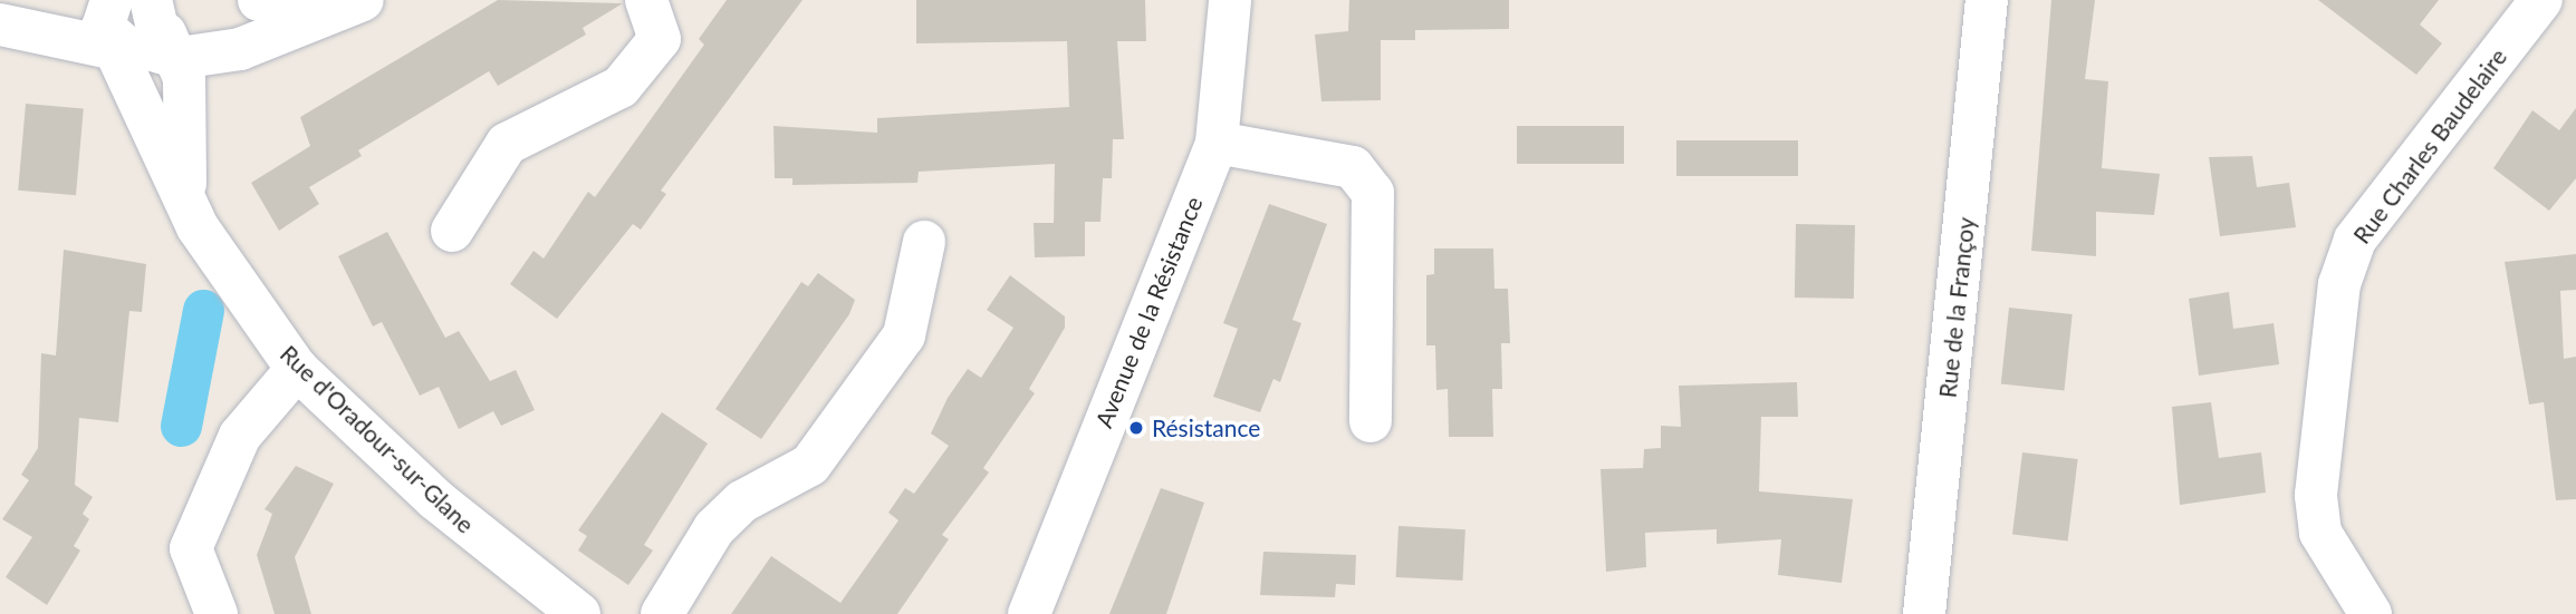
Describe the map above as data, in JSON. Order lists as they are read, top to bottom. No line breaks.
{"streets":{"street":["Rue Charles Baudelaire","Rue de la Françoy","Avenue de la Résistance","Rue d'Oradour-sur-Glane"]},"places":["Résistance"]}
